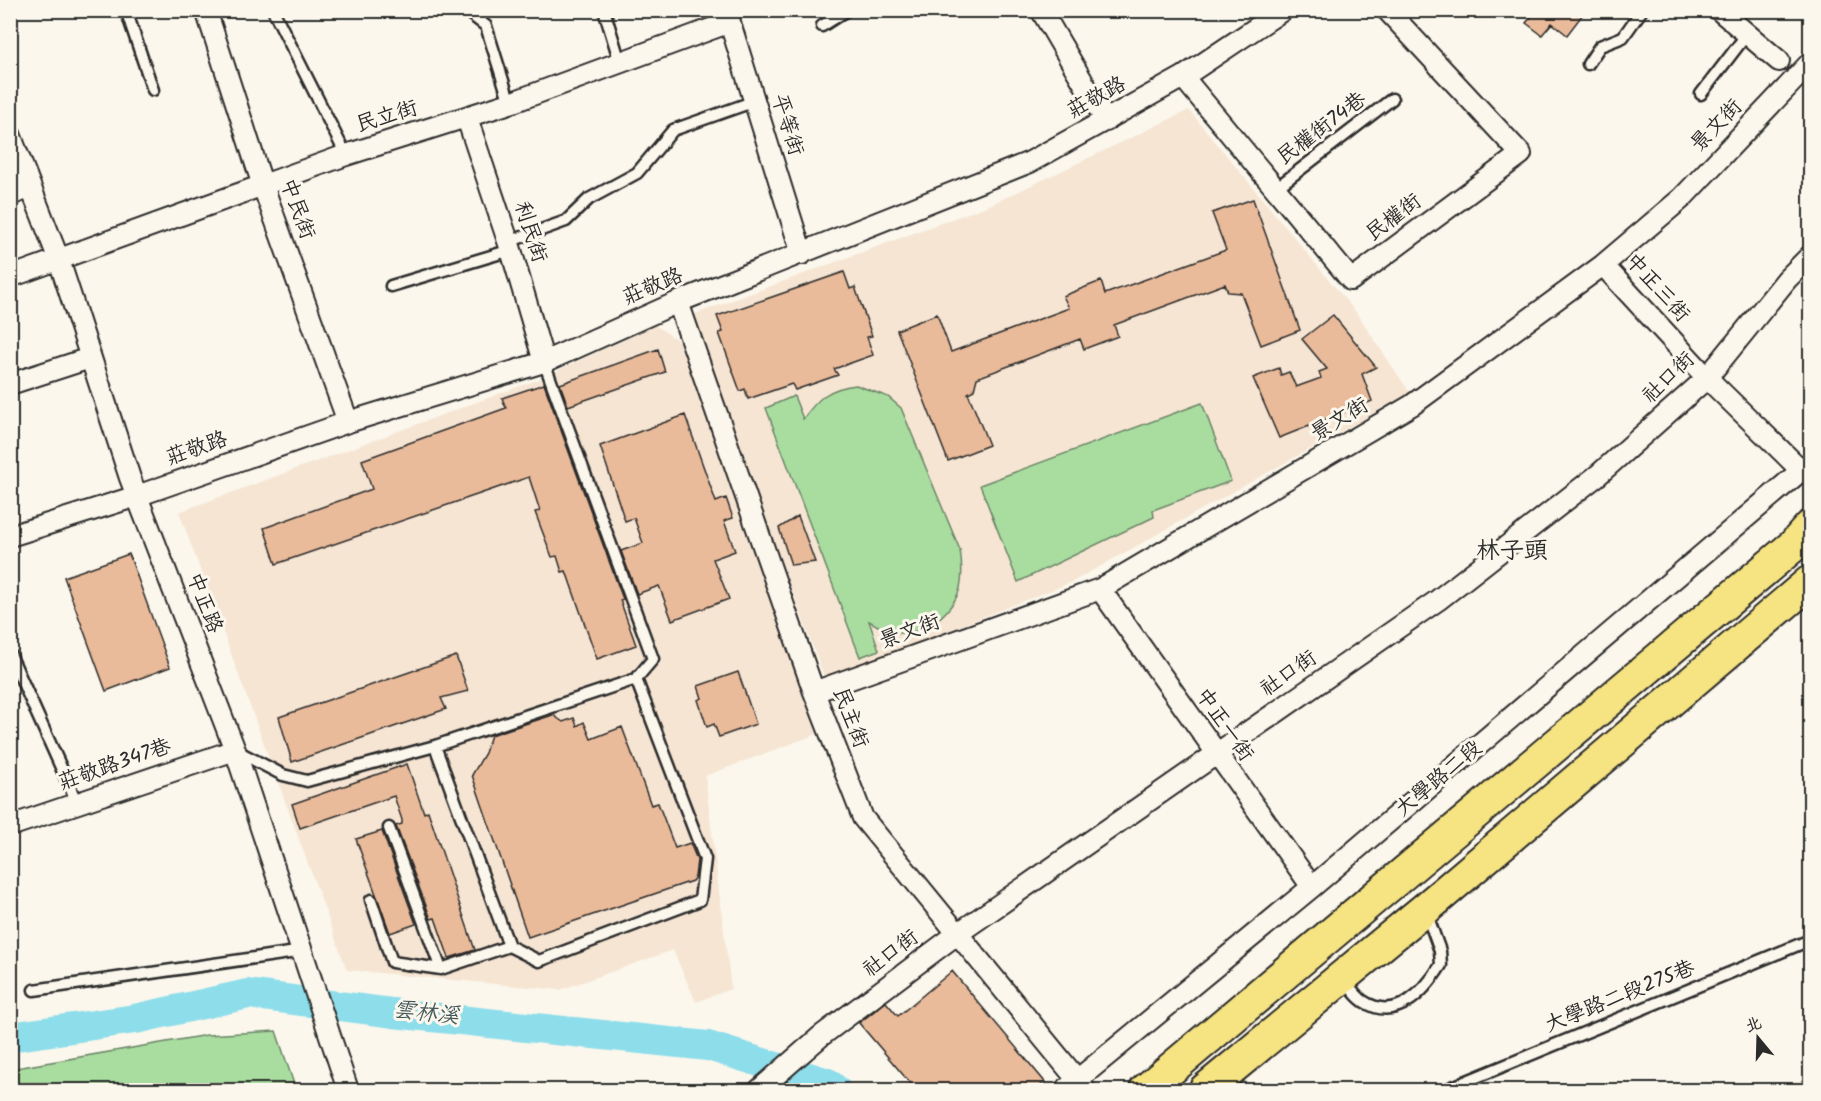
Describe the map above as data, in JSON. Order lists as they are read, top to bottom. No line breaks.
{"streets":{"street":["莊敬路","民立街","平等街","景文街","中民街","民權街","利民街","中正三街","社口街","中正路","民主街","中正一街","莊敬路347巷","大學路二段"],"lane":["民權街74巷","大學路二段275巷"]},"crossings":[["莊敬路","平等街"],["莊敬路","中民街"],["莊敬路","民權街"],["莊敬路","利民街"],["莊敬路","中正路"],["莊敬路","民主街"],["民立街","平等街"],["民立街","中民街"],["民立街","利民街"],["民立街","中正路"],["景文街","中正三街"],["景文街","民主街"],["景文街","中正一街"],["民權街74巷","民權街"],["中正三街","社口街"],["中正三街","大學路二段"],["社口街","民主街"],["社口街","中正一街"],["中正路","莊敬路347巷"],["民主街","大學路二段"],["中正一街","大學路二段"]],"districts":["林子頭"],"water":["雲林溪"],"north":"top"}
